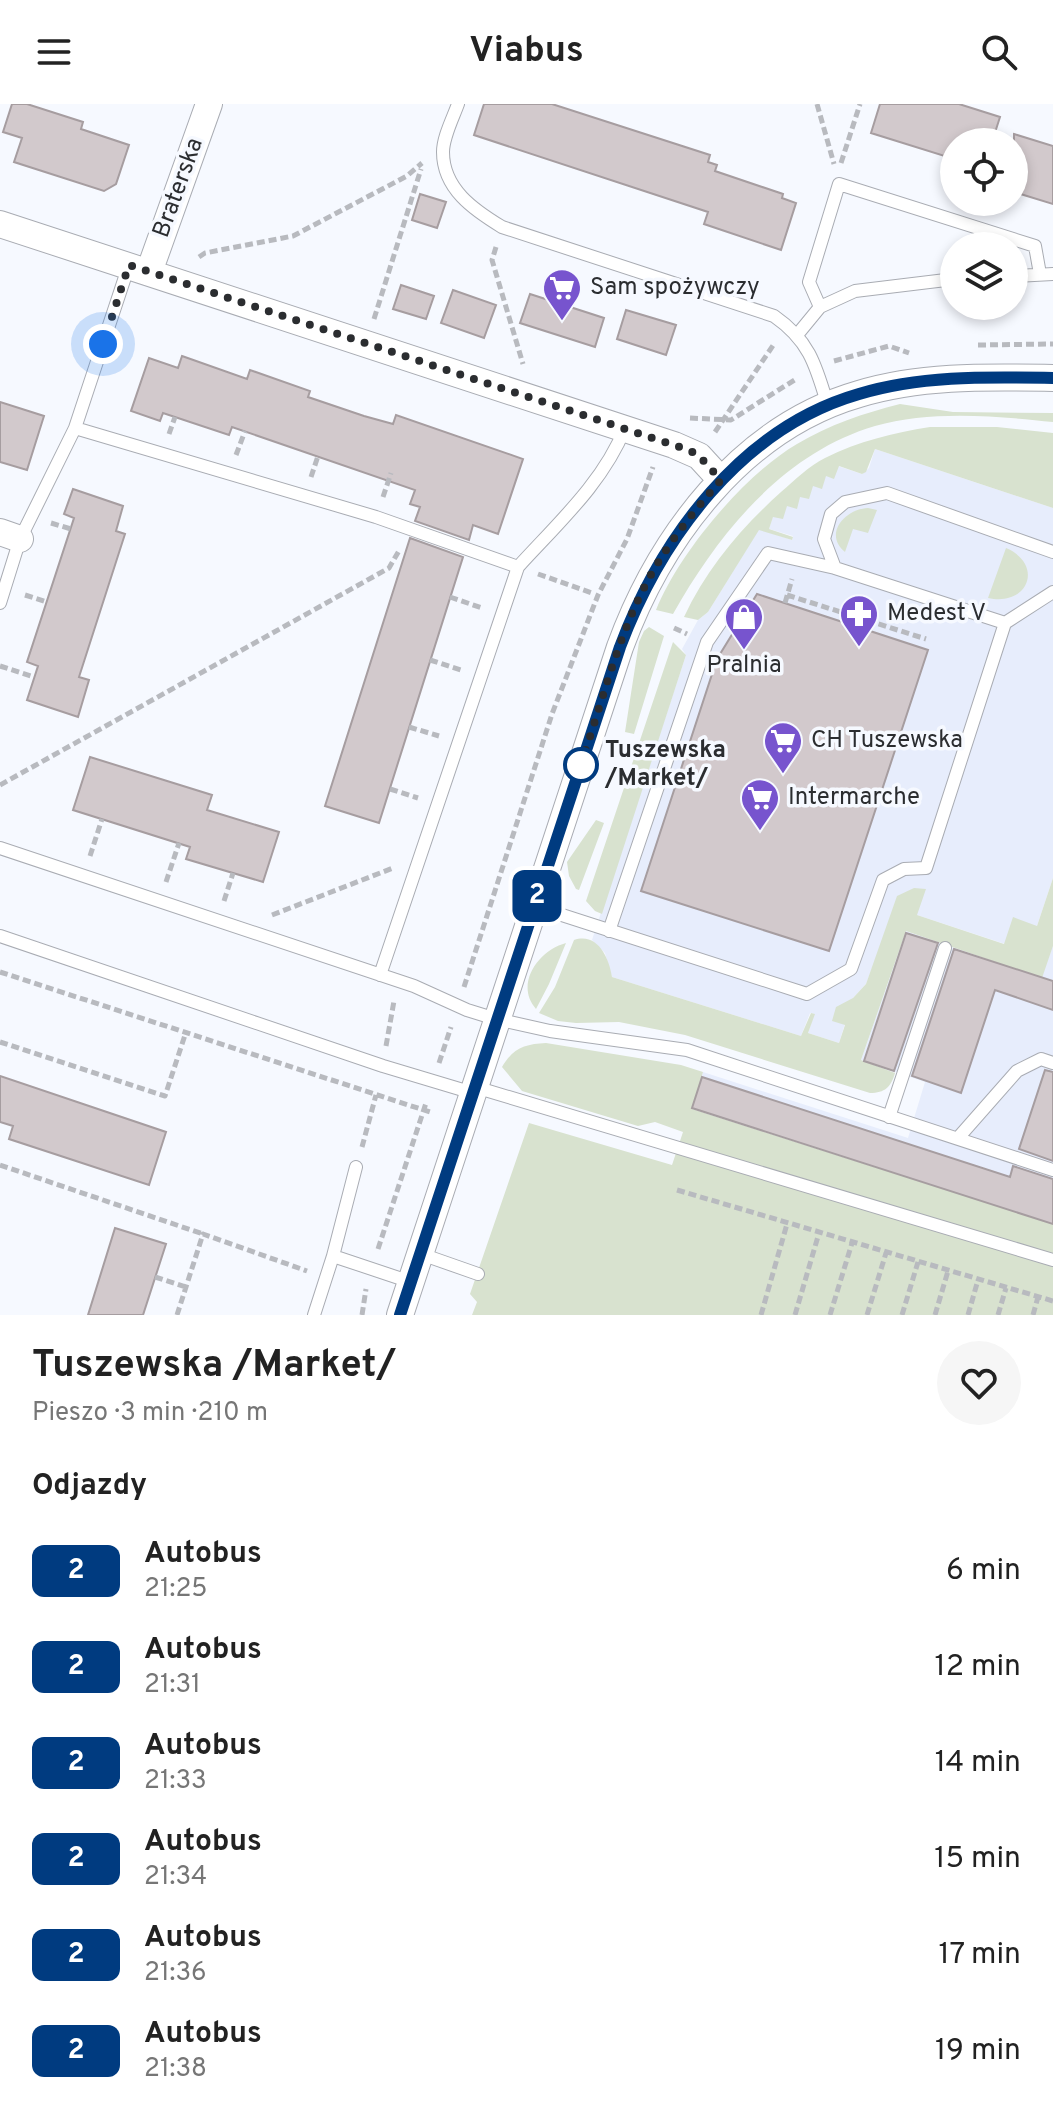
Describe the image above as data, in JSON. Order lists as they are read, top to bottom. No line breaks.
{"streets":{"street":["Braterska"]},"places":{"supermarket":["Sam spożywczy","CH Tuszewska","Intermarche"],"pharmacy":["Medest V"],"shop":["Pralnia"],"other":["Tuszewska /Market/"]},"lines":["bus line 2"],"page":{"header":"Viabus","on_map":"2","heading":[["Tuszewska /Market/","Pieszo · 3 min · 210 m"],"Odjazdy"],"list":[{"mark":"2","name":"Autobus","note":"21:25","value":"6 min"},{"mark":"2","name":"Autobus","note":"21:31","value":"12 min"},{"mark":"2","name":"Autobus","note":"21:33","value":"14 min"},{"mark":"2","name":"Autobus","note":"21:34","value":"15 min"},{"mark":"2","name":"Autobus","note":"21:36","value":"17 min"},{"mark":"2","name":"Autobus","note":"21:38","value":"19 min"}]}}
